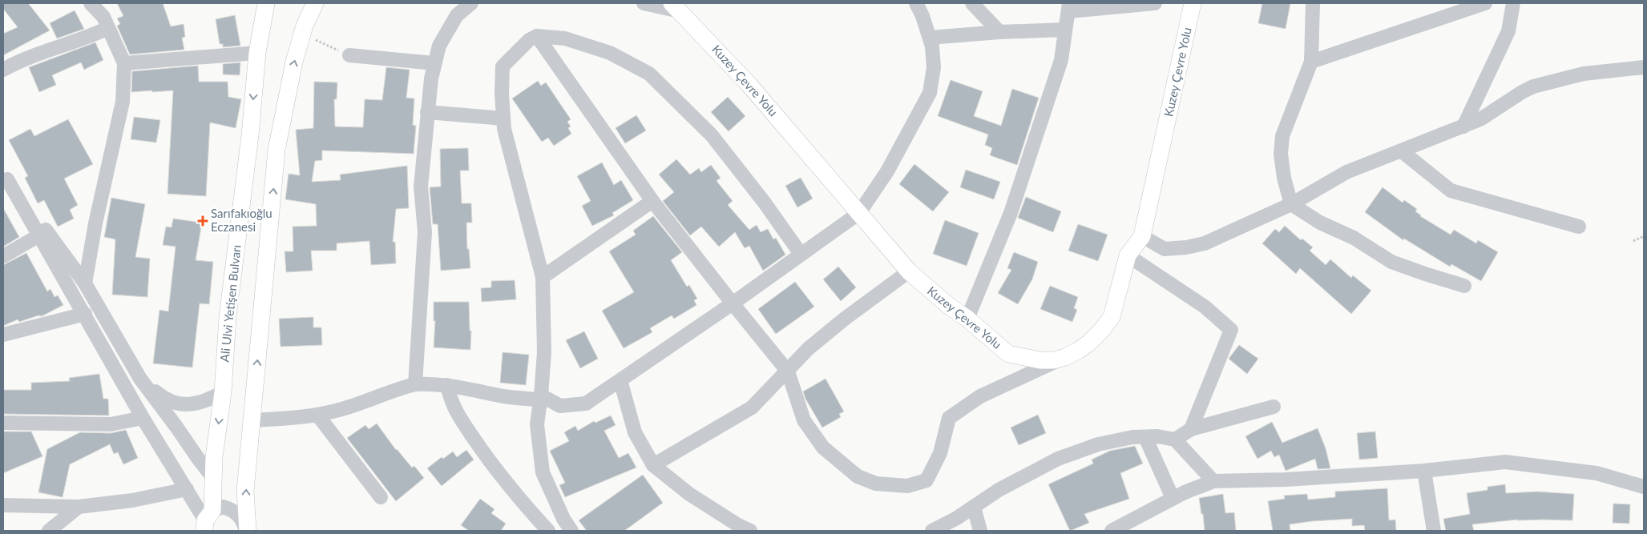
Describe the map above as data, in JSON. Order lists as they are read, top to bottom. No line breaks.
{"streets":{"main road":["Kuzey Çevre Yolu","Ali Ulvi Yetişen Bulvarı"]},"places":{"health":["Sarıfakıoğlu Eczanesi"]}}
